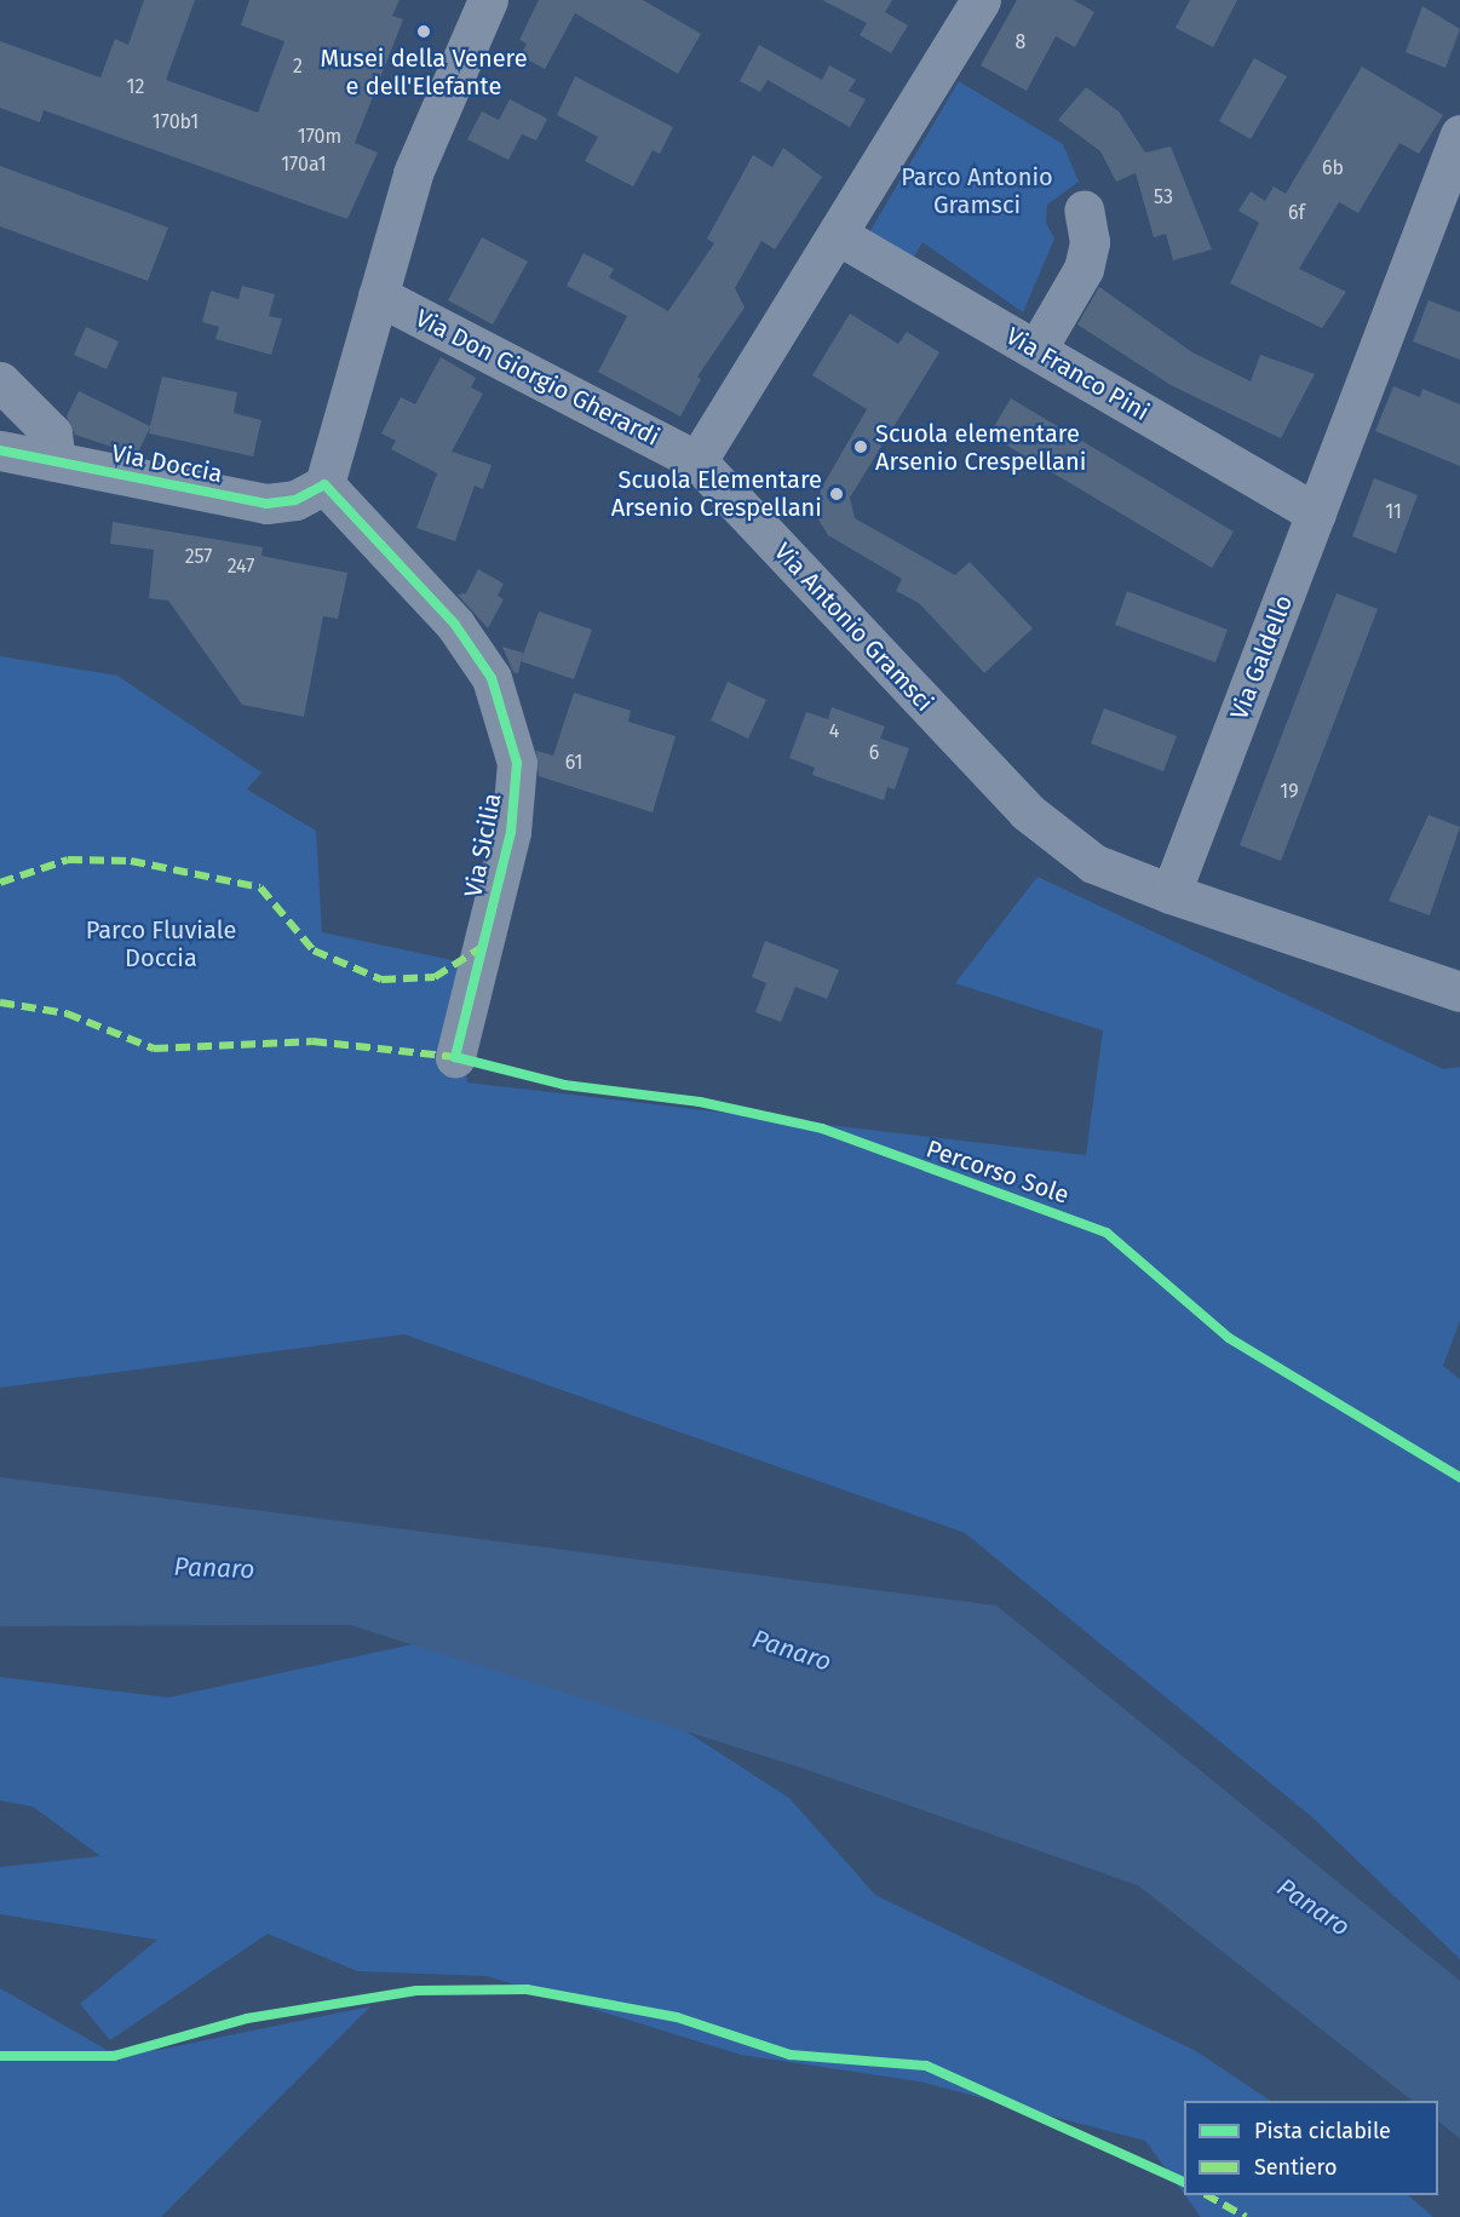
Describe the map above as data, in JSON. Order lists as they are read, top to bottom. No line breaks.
{"streets":{"street":["Via Franco Pini","Via Don Giorgio Gherardi","Via Doccia","Via Antonio Gramsci","Via Galdello","Via Sicilia"],"cycle path":["Percorso Sole"]},"crossings":[["Via Franco Pini","Via Galdello"],["Via Don Giorgio Gherardi","Via Antonio Gramsci"],["Via Doccia","Via Sicilia"],["Via Antonio Gramsci","Via Galdello"]],"water":["Panaro"],"parks":["Parco Antonio Gramsci","Parco Fluviale Doccia"],"places":["Musei della Venere e dell'Elefante","Scuola elementare Arsenio Crespellani","Scuola Elementare Arsenio Crespellani"],"house_numbers":["8","2","12","170b1","170m","170a1","6b","53","6f","11","257","247","4","6","61","19"],"legend":["Pista ciclabile","Sentiero"]}
